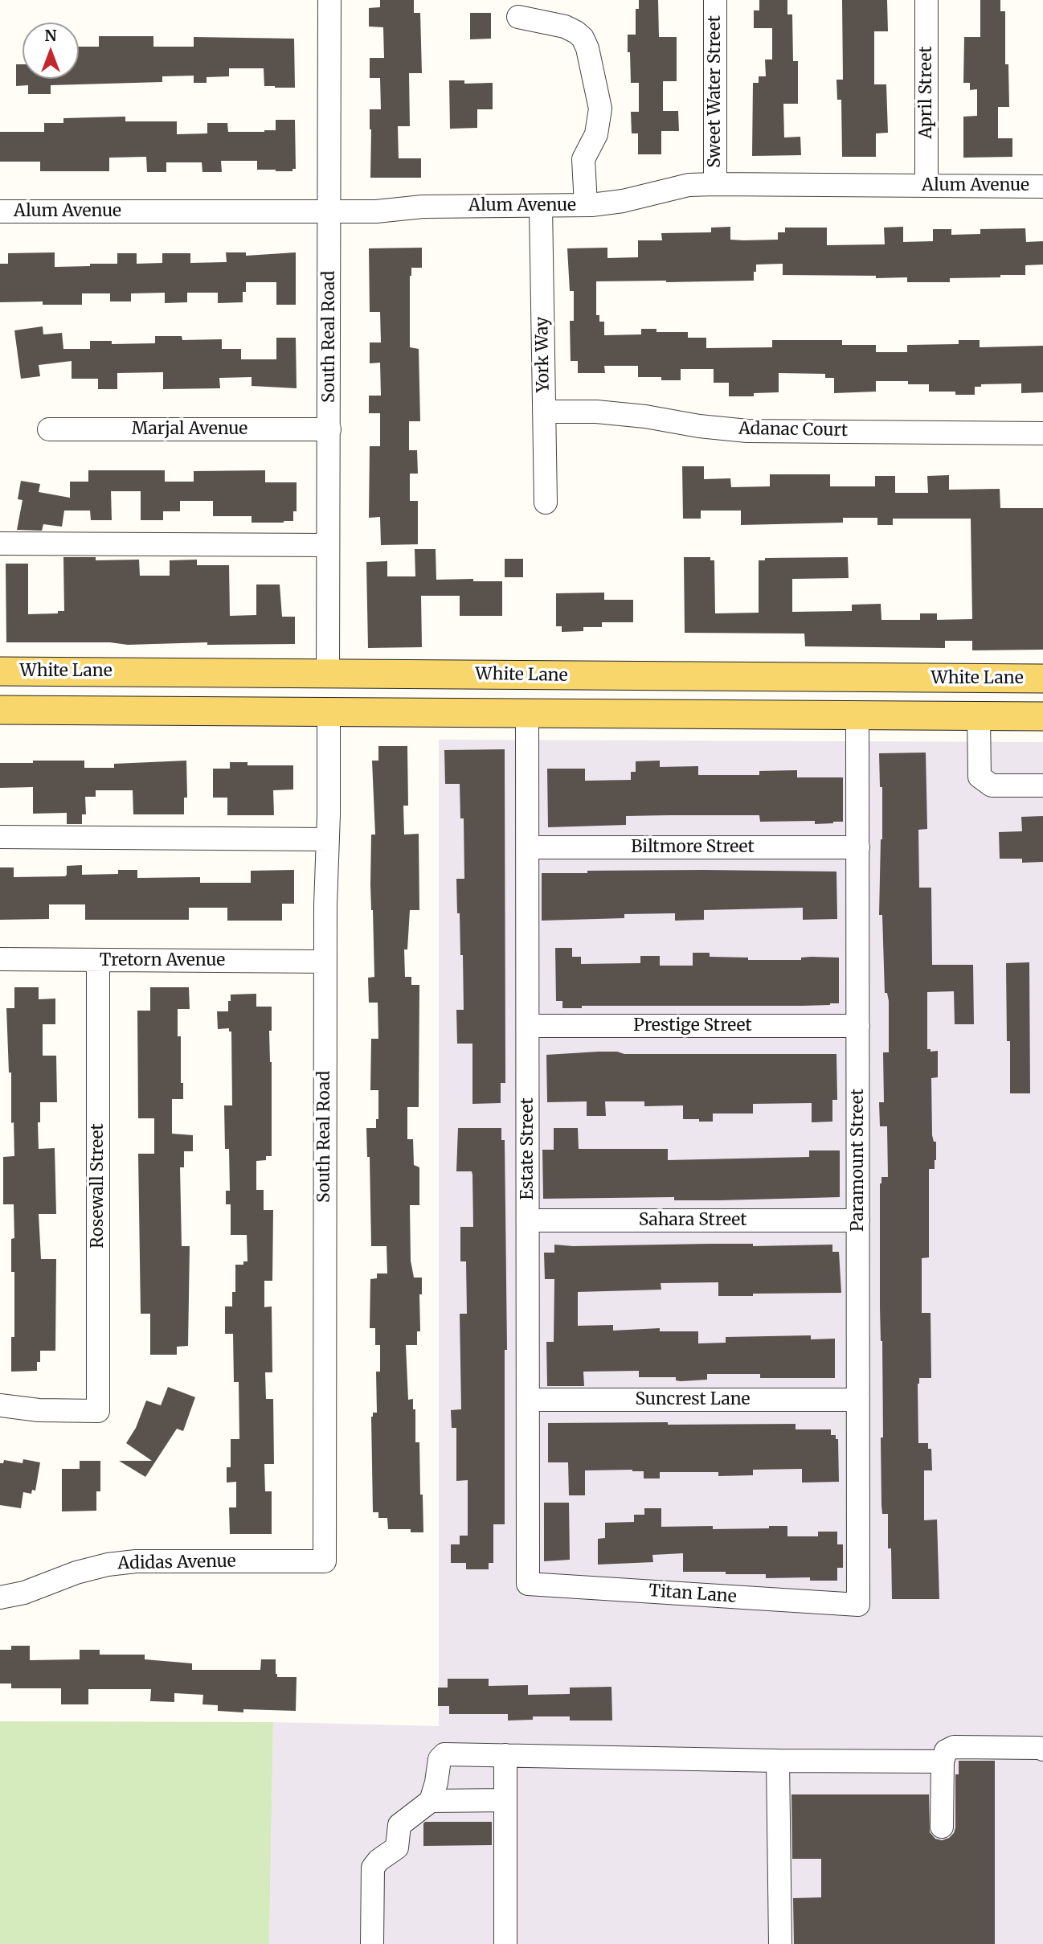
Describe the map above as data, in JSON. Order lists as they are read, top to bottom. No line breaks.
{"streets":{"main road":["White Lane"],"street":["Sweet Water Street","April Street","Alum Avenue","South Real Road","York Way","Marjal Avenue","Adanac Court","Biltmore Street","Tretorn Avenue","Prestige Street","Estate Street","Paramount Street","Rosewall Street","Sahara Street","Suncrest Lane","Adidas Avenue","Titan Lane"]},"crossings":[["Sweet Water Street","Alum Avenue"],["April Street","Alum Avenue"],["Alum Avenue","South Real Road"],["Alum Avenue","York Way"],["South Real Road","Marjal Avenue"],["South Real Road","White Lane"],["South Real Road","Tretorn Avenue"],["South Real Road","Adidas Avenue"],["York Way","Adanac Court"],["Biltmore Street","Estate Street"],["Biltmore Street","Paramount Street"],["Tretorn Avenue","Rosewall Street"],["Prestige Street","Estate Street"],["Prestige Street","Paramount Street"],["Estate Street","Sahara Street"],["Estate Street","Suncrest Lane"],["Estate Street","Titan Lane"],["Paramount Street","Sahara Street"],["Paramount Street","Suncrest Lane"],["Paramount Street","Titan Lane"]],"north":"top"}
